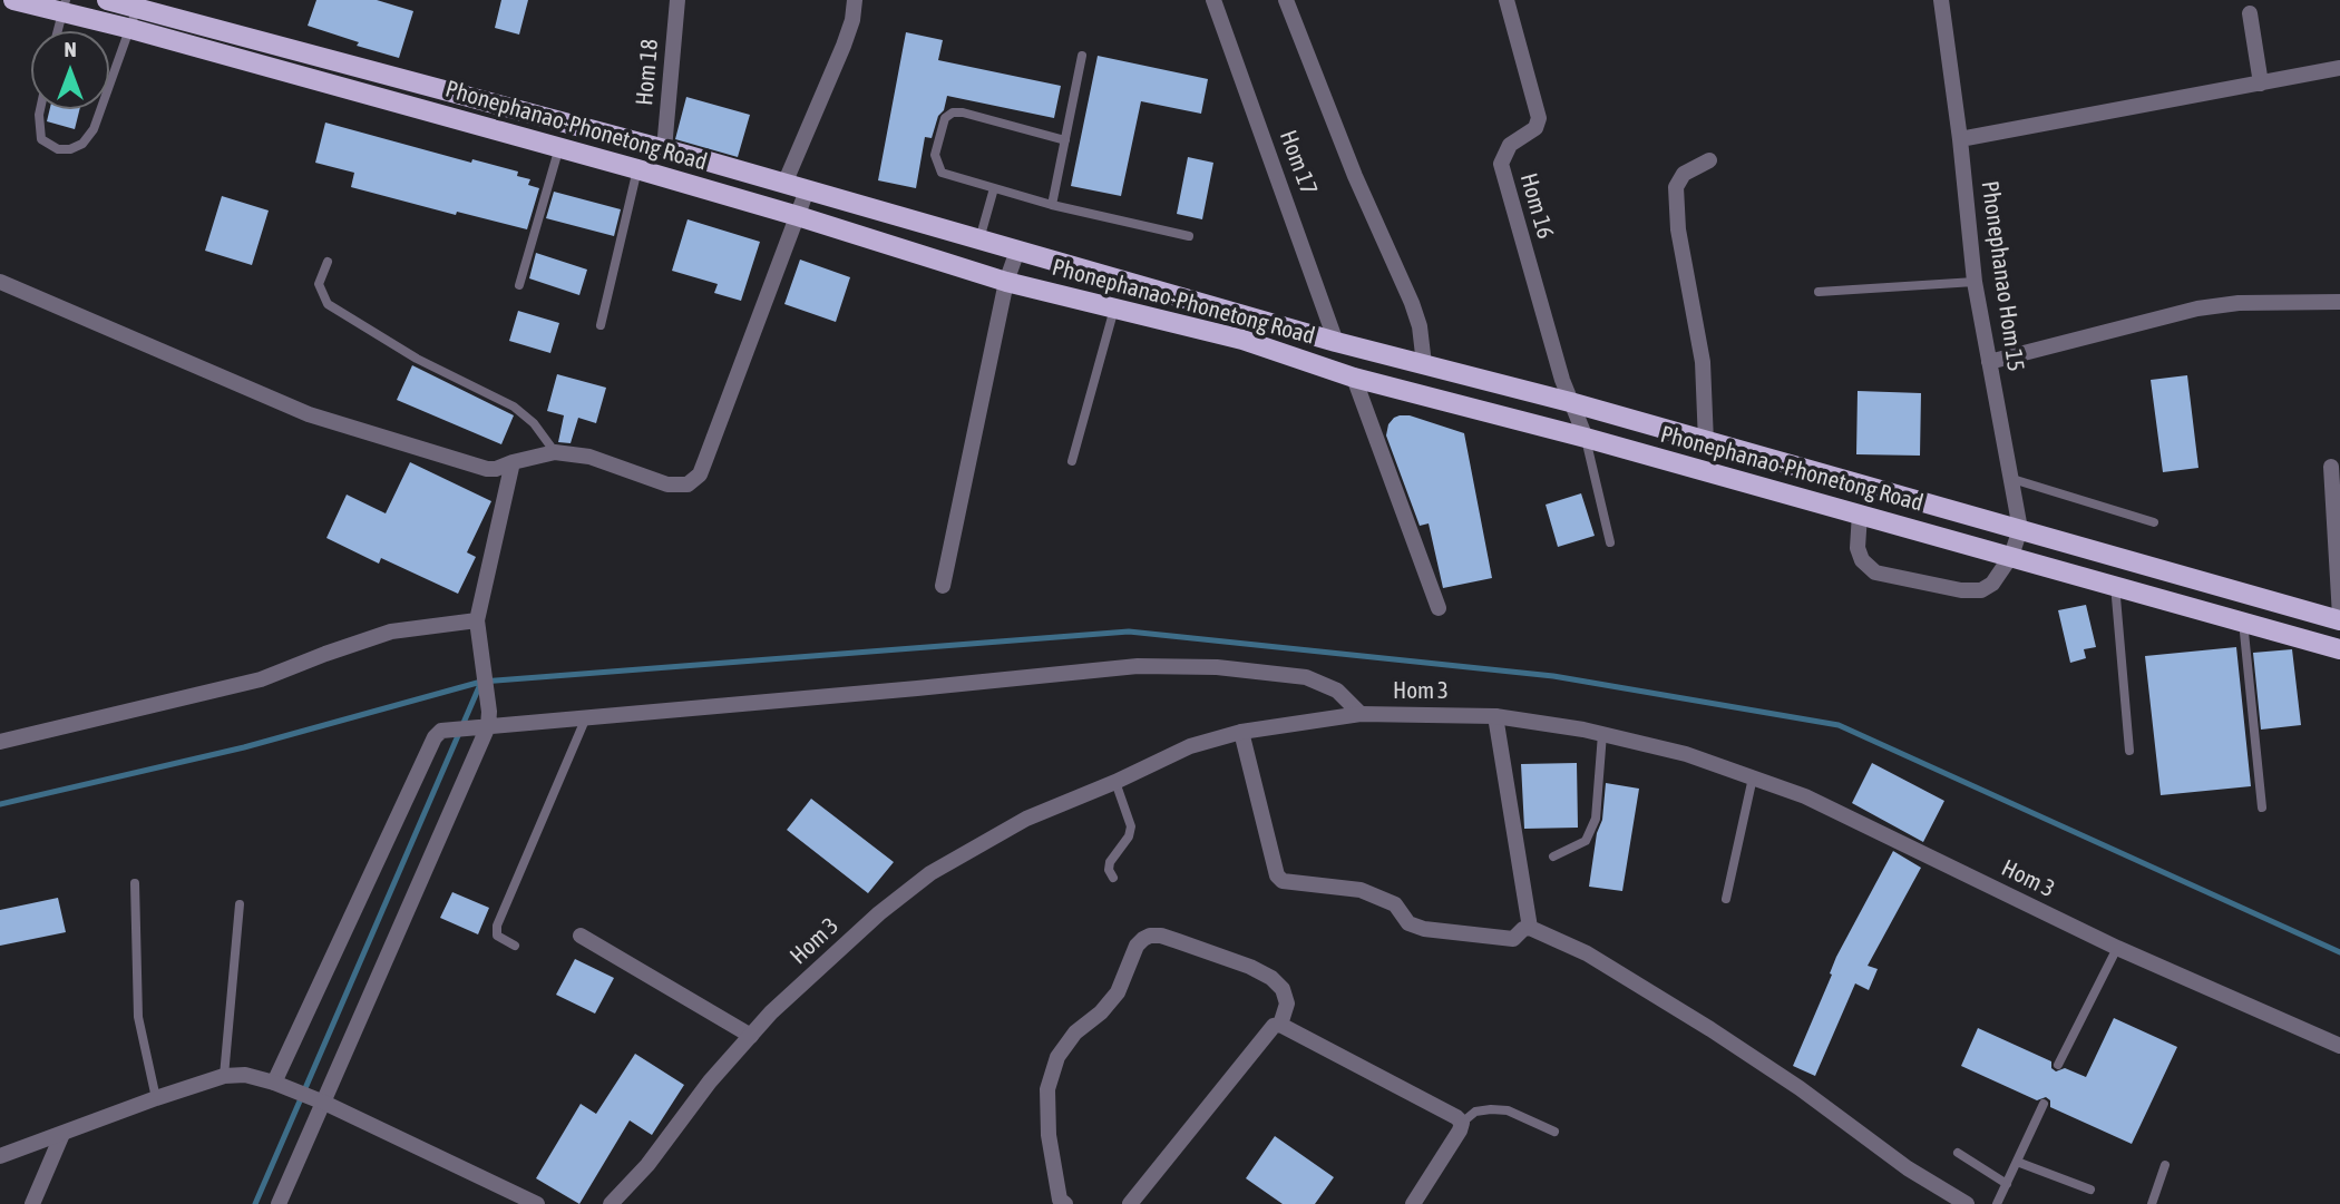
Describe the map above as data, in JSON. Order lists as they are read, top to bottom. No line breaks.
{"streets":{"main road":["Phonephanao-Phonetong Road"],"street":["Hom 18","Hom 17","Hom 16","Phonephanao Hom 15","Hom 3"]},"crossings":[["Hom 18","Phonephanao-Phonetong Road"],["Phonephanao-Phonetong Road","Hom 17"],["Phonephanao-Phonetong Road","Hom 16"],["Phonephanao-Phonetong Road","Phonephanao Hom 15"]],"north":"top"}
